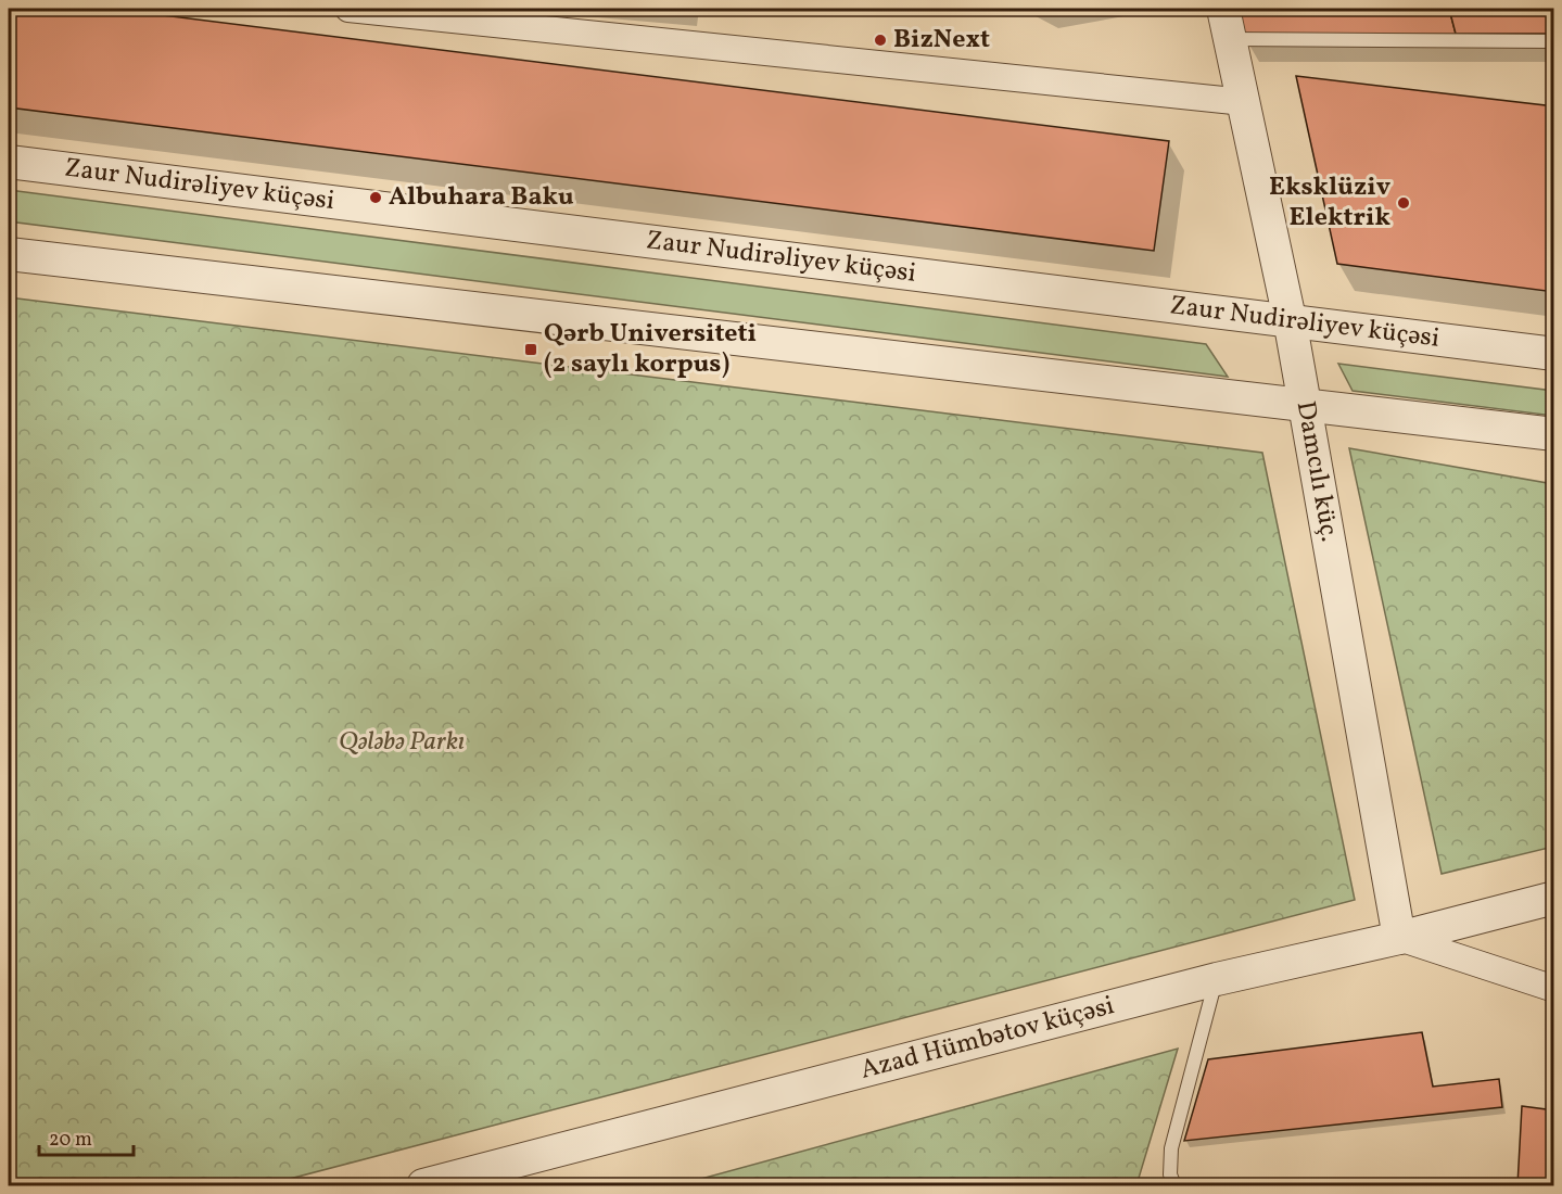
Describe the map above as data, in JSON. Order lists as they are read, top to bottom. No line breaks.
{"streets":{"street":["Zaur Nudirəliyev küçəsi","Damcılı küç.","Azad Hümbətov küçəsi"]},"crossings":[["Zaur Nudirəliyev küçəsi","Damcılı küç."],["Damcılı küç.","Azad Hümbətov küçəsi"]],"parks":["Qələbə Parkı"],"places":{"other":["BizNext","Albuhara Baku","Eksklüziv Elektrik"],"transit":["Qərb Universiteti (2 saylı korpus)"]},"scale_bar":"20 m"}
